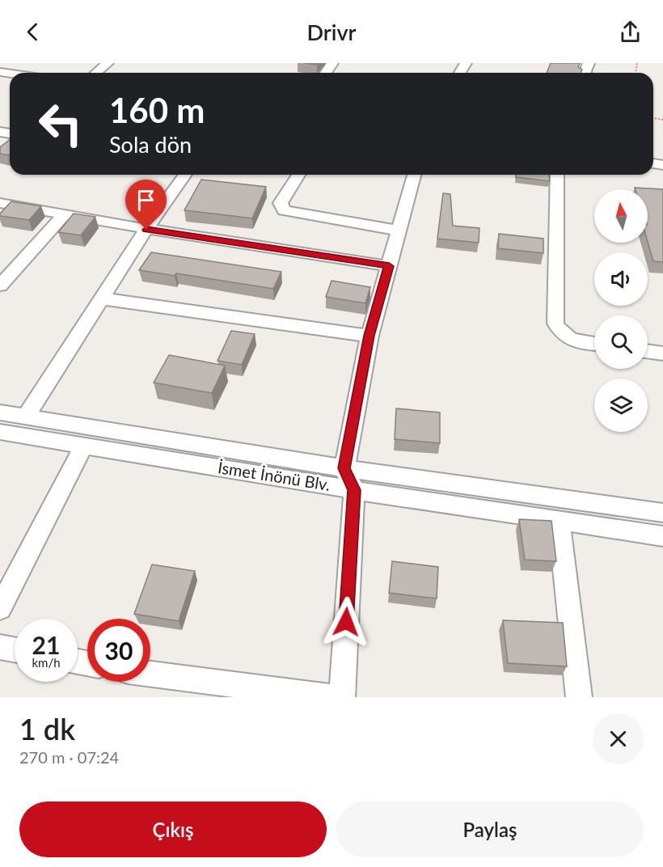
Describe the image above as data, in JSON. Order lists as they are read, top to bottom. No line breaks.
{"streets":{"street":["İsmet İnönü Blv."]},"north":"top","page":{"header":"Drivr","turn":["160 m","Sola dön"],"speed":"21 km/h","limit":"30","heading":["1 dk","270 m · 07:24"],"buttons":["Çıkış","Paylaş"]}}
